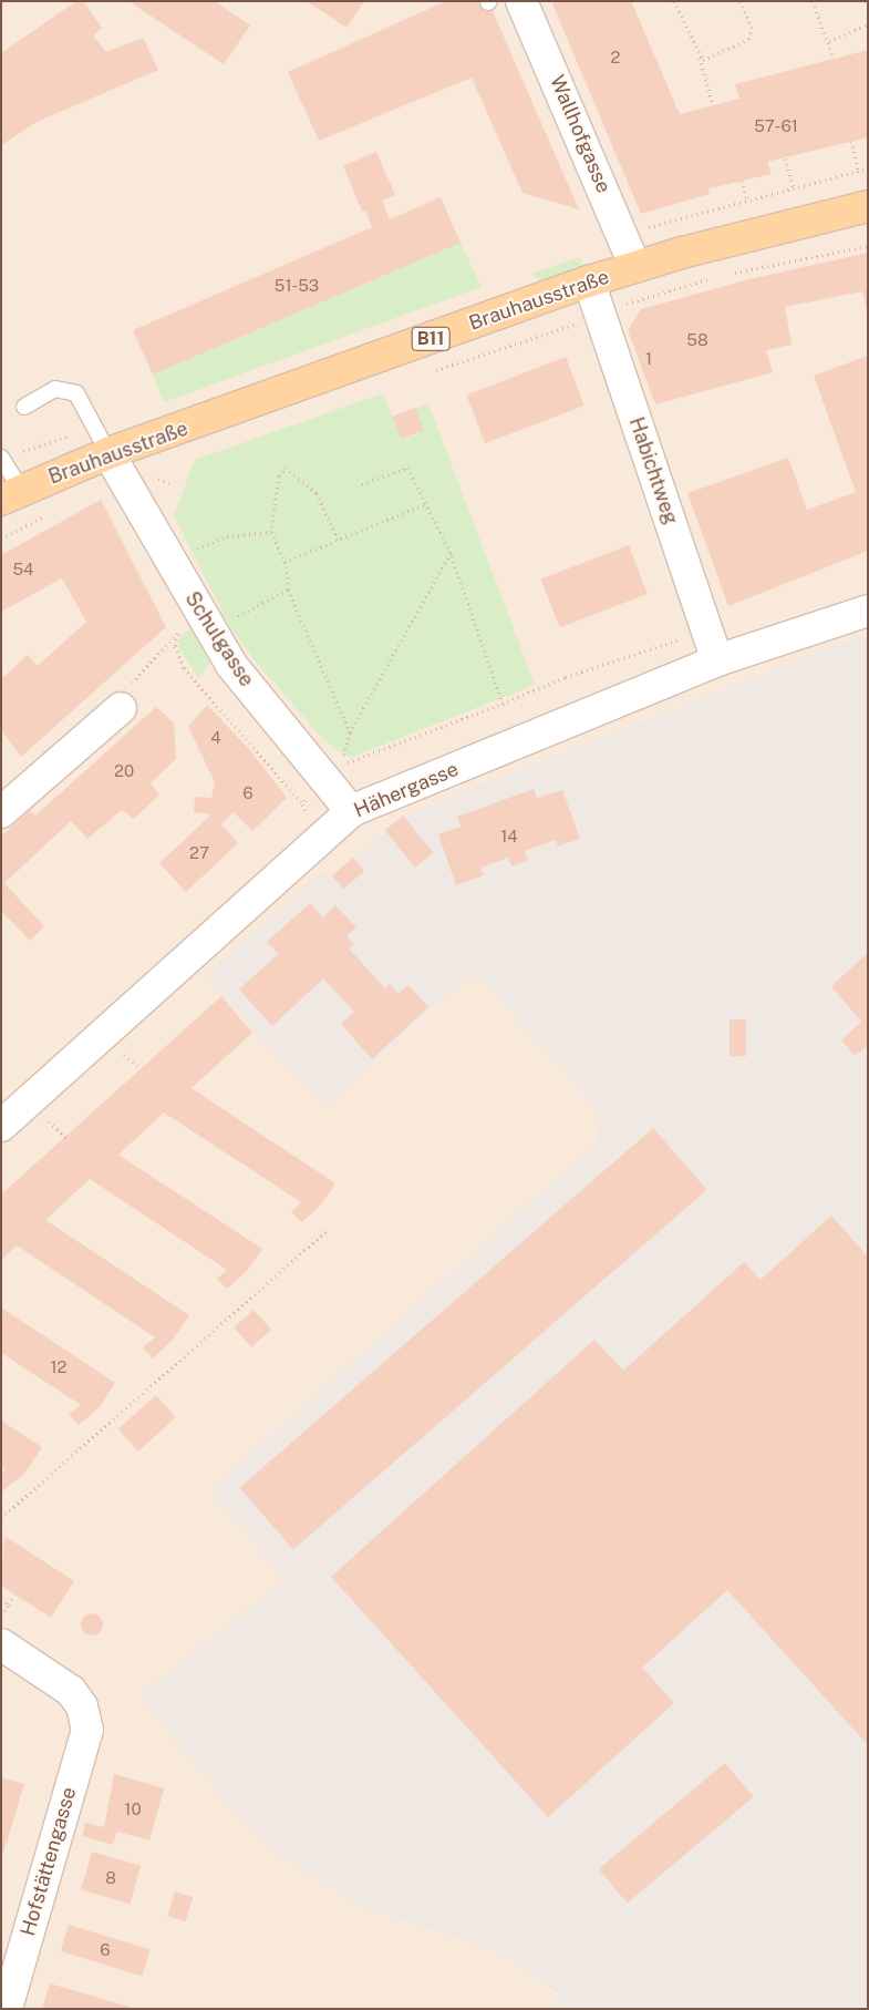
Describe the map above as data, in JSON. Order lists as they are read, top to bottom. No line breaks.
{"streets":{"main road":["Brauhausstraße","B11"],"street":["Wallhofgasse","Habichtweg","Schulgasse","Hähergasse","Hofstättengasse"]},"crossings":[["Wallhofgasse","Brauhausstraße"],["Brauhausstraße","Habichtweg"],["Brauhausstraße","Schulgasse"],["Habichtweg","Hähergasse"],["Schulgasse","Hähergasse"]],"house_numbers":["2","57-61","51-53","58","1","54","4","20","6","14","27","12","10","8","6"]}
